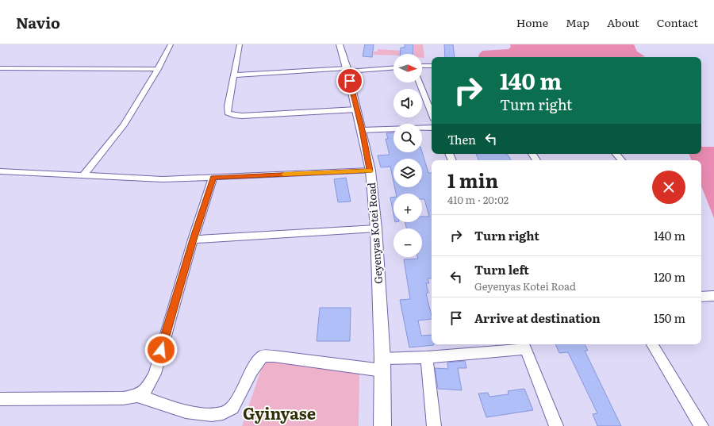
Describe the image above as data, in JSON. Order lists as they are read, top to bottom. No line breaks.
{"streets":{"street":["Geyenyas Kotei Road"]},"districts":["Gyinyase"],"north":"right","page":{"header":"Navio","nav":["Home","Map","About","Contact"],"map_buttons":["+","−"],"turn":["140 m","Turn right"],"then":"Then","heading":["1 min","410 m · 20:02"],"list":[{"name":"Turn right","value":"140 m"},{"name":"Turn left","note":"Geyenyas Kotei Road","value":"120 m"},{"name":"Arrive at destination","value":"150 m"}]}}
